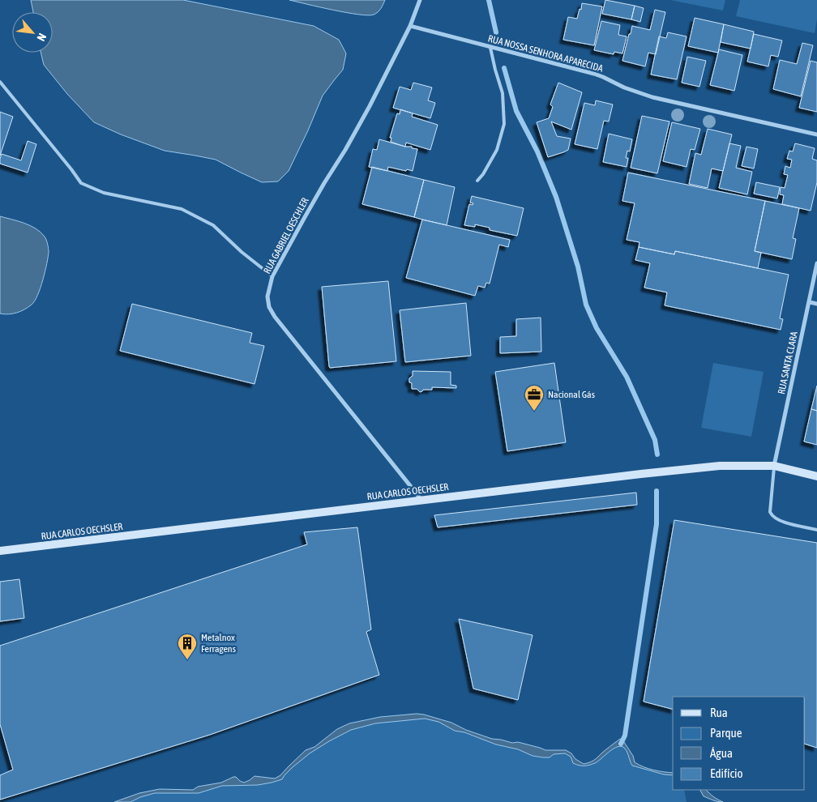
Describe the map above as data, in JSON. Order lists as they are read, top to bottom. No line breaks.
{"streets":{"main road":["RUA CARLOS OECHSLER"],"street":["RUA NOSSA SENHORA APARECIDA","RUA GABRIEL OESCHLER","RUA SANTA CLARA"]},"crossings":[["RUA NOSSA SENHORA APARECIDA","RUA GABRIEL OESCHLER"],["RUA GABRIEL OESCHLER","RUA CARLOS OECHSLER"],["RUA SANTA CLARA","RUA CARLOS OECHSLER"]],"places":{"office":["Nacional Gás"],"building":["Metalnox Ferragens"]},"legend":["Rua","Parque","Água","Edifício"],"north":"bottom right"}
